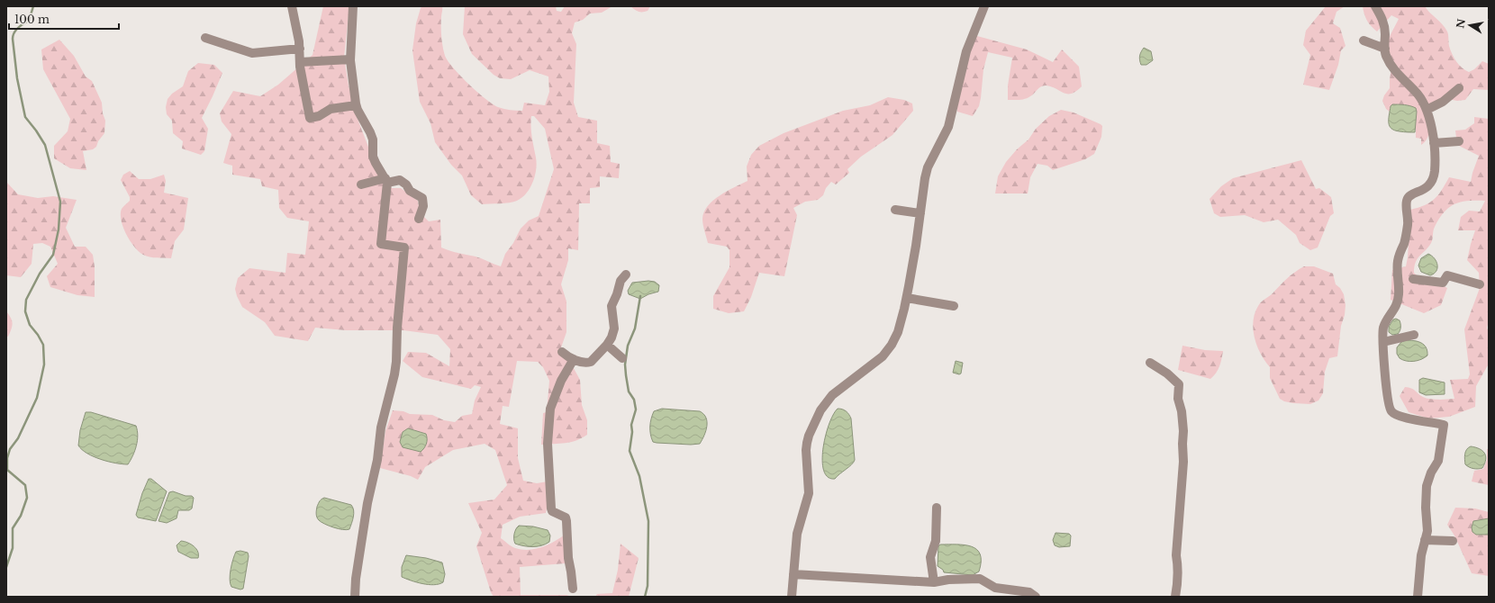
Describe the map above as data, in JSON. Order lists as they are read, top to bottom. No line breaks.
{"scale_bar":"100 m","north":"left"}
